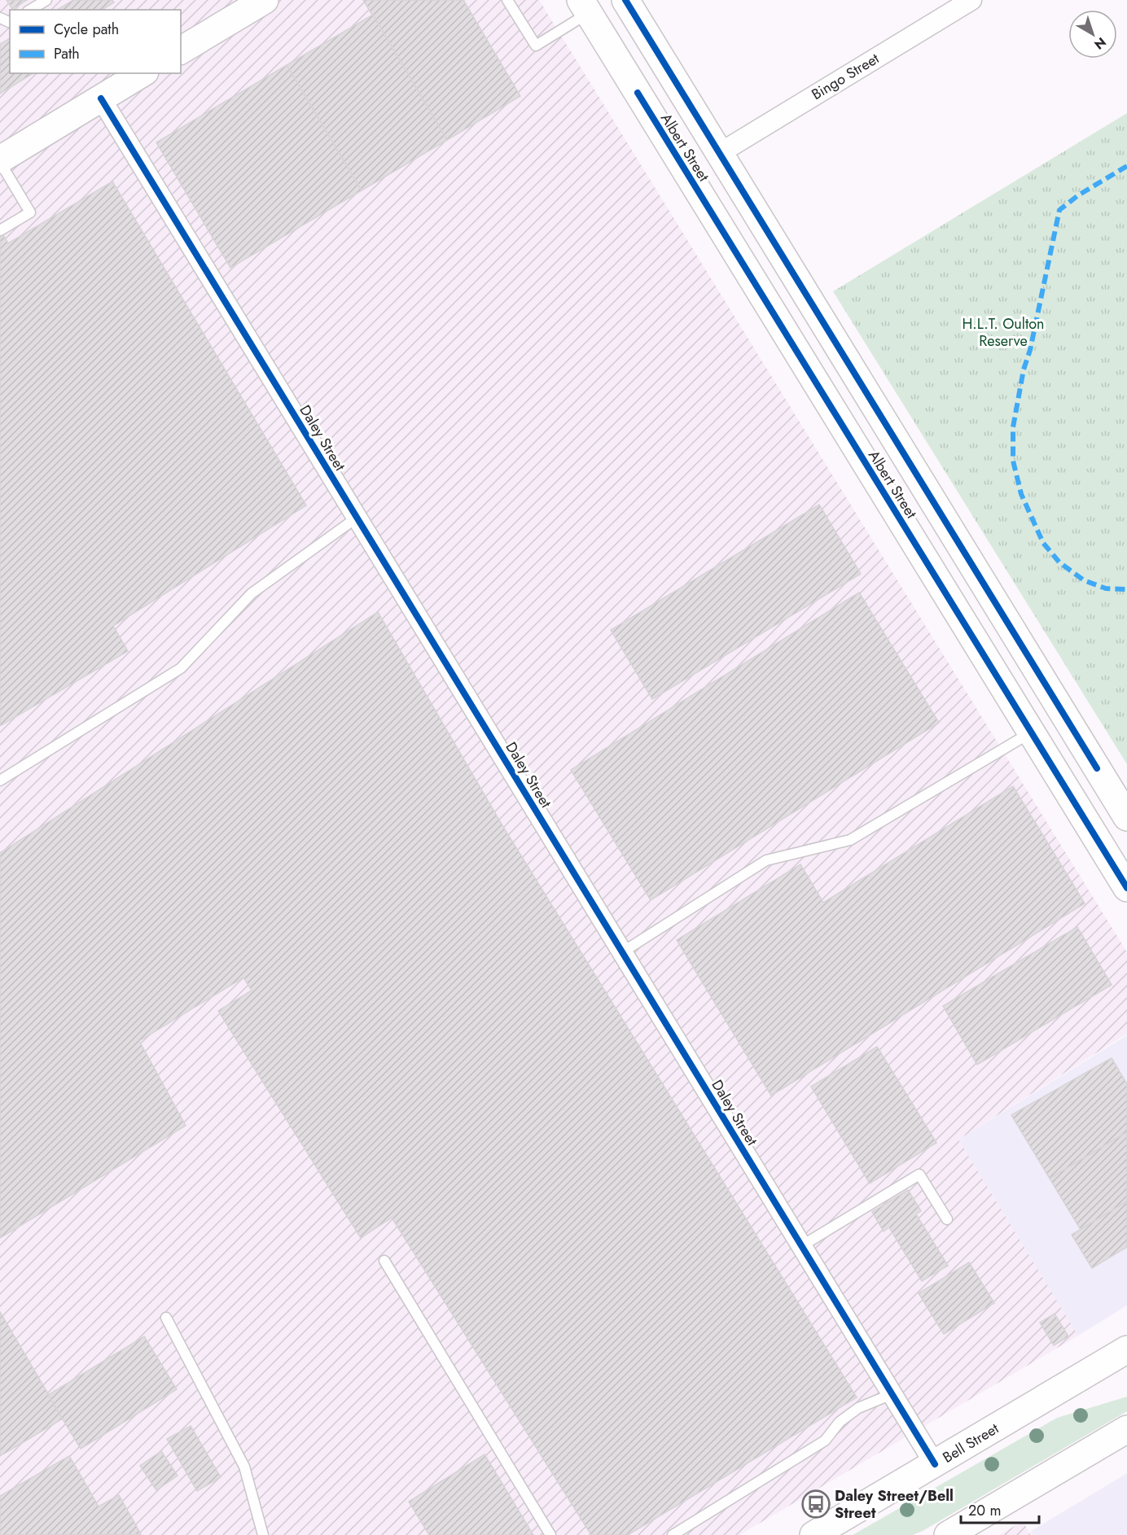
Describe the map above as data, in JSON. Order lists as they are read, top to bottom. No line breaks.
{"streets":{"main road":["Albert Street","Bell Street"],"street":["Bingo Street","Daley Street"]},"crossings":[["Bingo Street","Albert Street"],["Daley Street","Bell Street"]],"parks":["H.L.T. Oulton Reserve"],"places":{"bus stop":["Daley Street/Bell Street"]},"legend":["Cycle path","Path"],"scale_bar":"20 m","north":"bottom right"}
